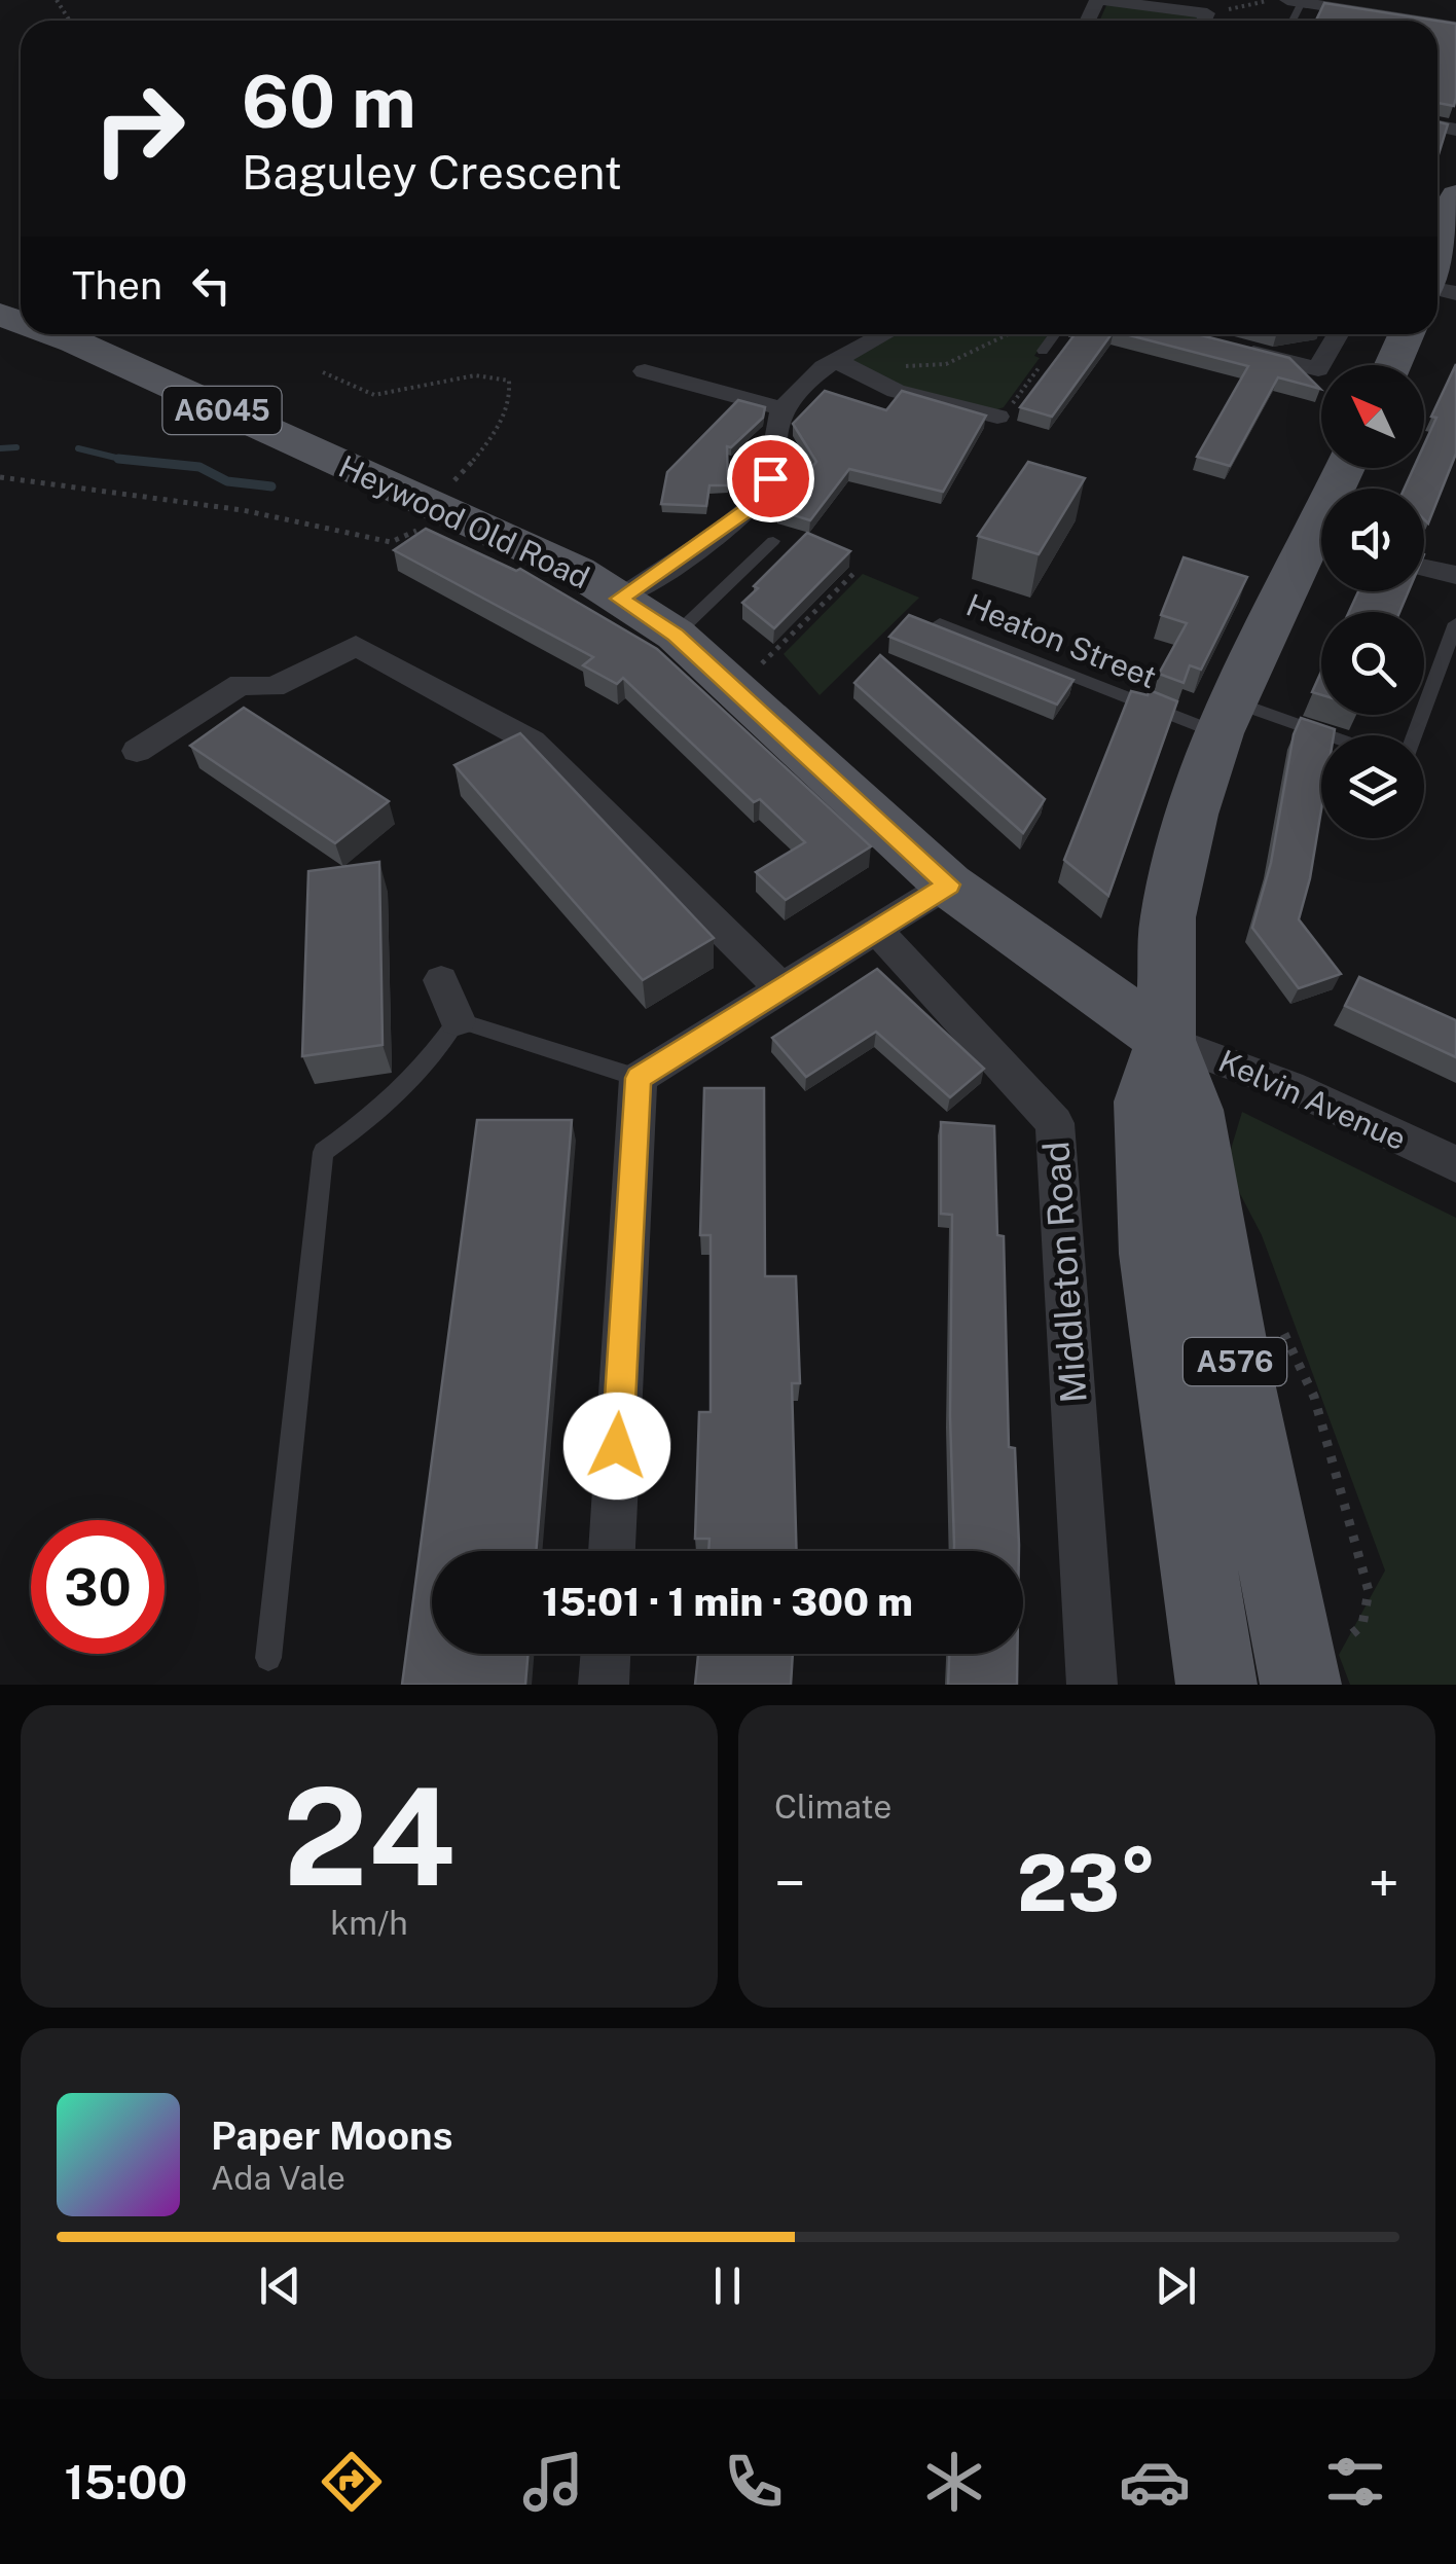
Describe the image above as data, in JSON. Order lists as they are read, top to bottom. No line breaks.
{"streets":{"main road":["A6045","Heywood Old Road","A576"],"street":["Kelvin Avenue","Middleton Road"],"lane":["Heaton Street"]},"crossings":[["Heywood Old Road","Kelvin Avenue"],["Heywood Old Road","A576"],["Heaton Street","A576"],["Kelvin Avenue","A576"]],"north":"top left","page":{"turn":["60 m","Baguley Crescent"],"then":"Then","limit":"30","trip":"15:01 · 1 min · 300 m","tile":[["24","km/h"],"Climate"],"heat":["−","23°","+"],"song":["Paper Moons","Ada Vale"],"tabs":"15:00"}}
